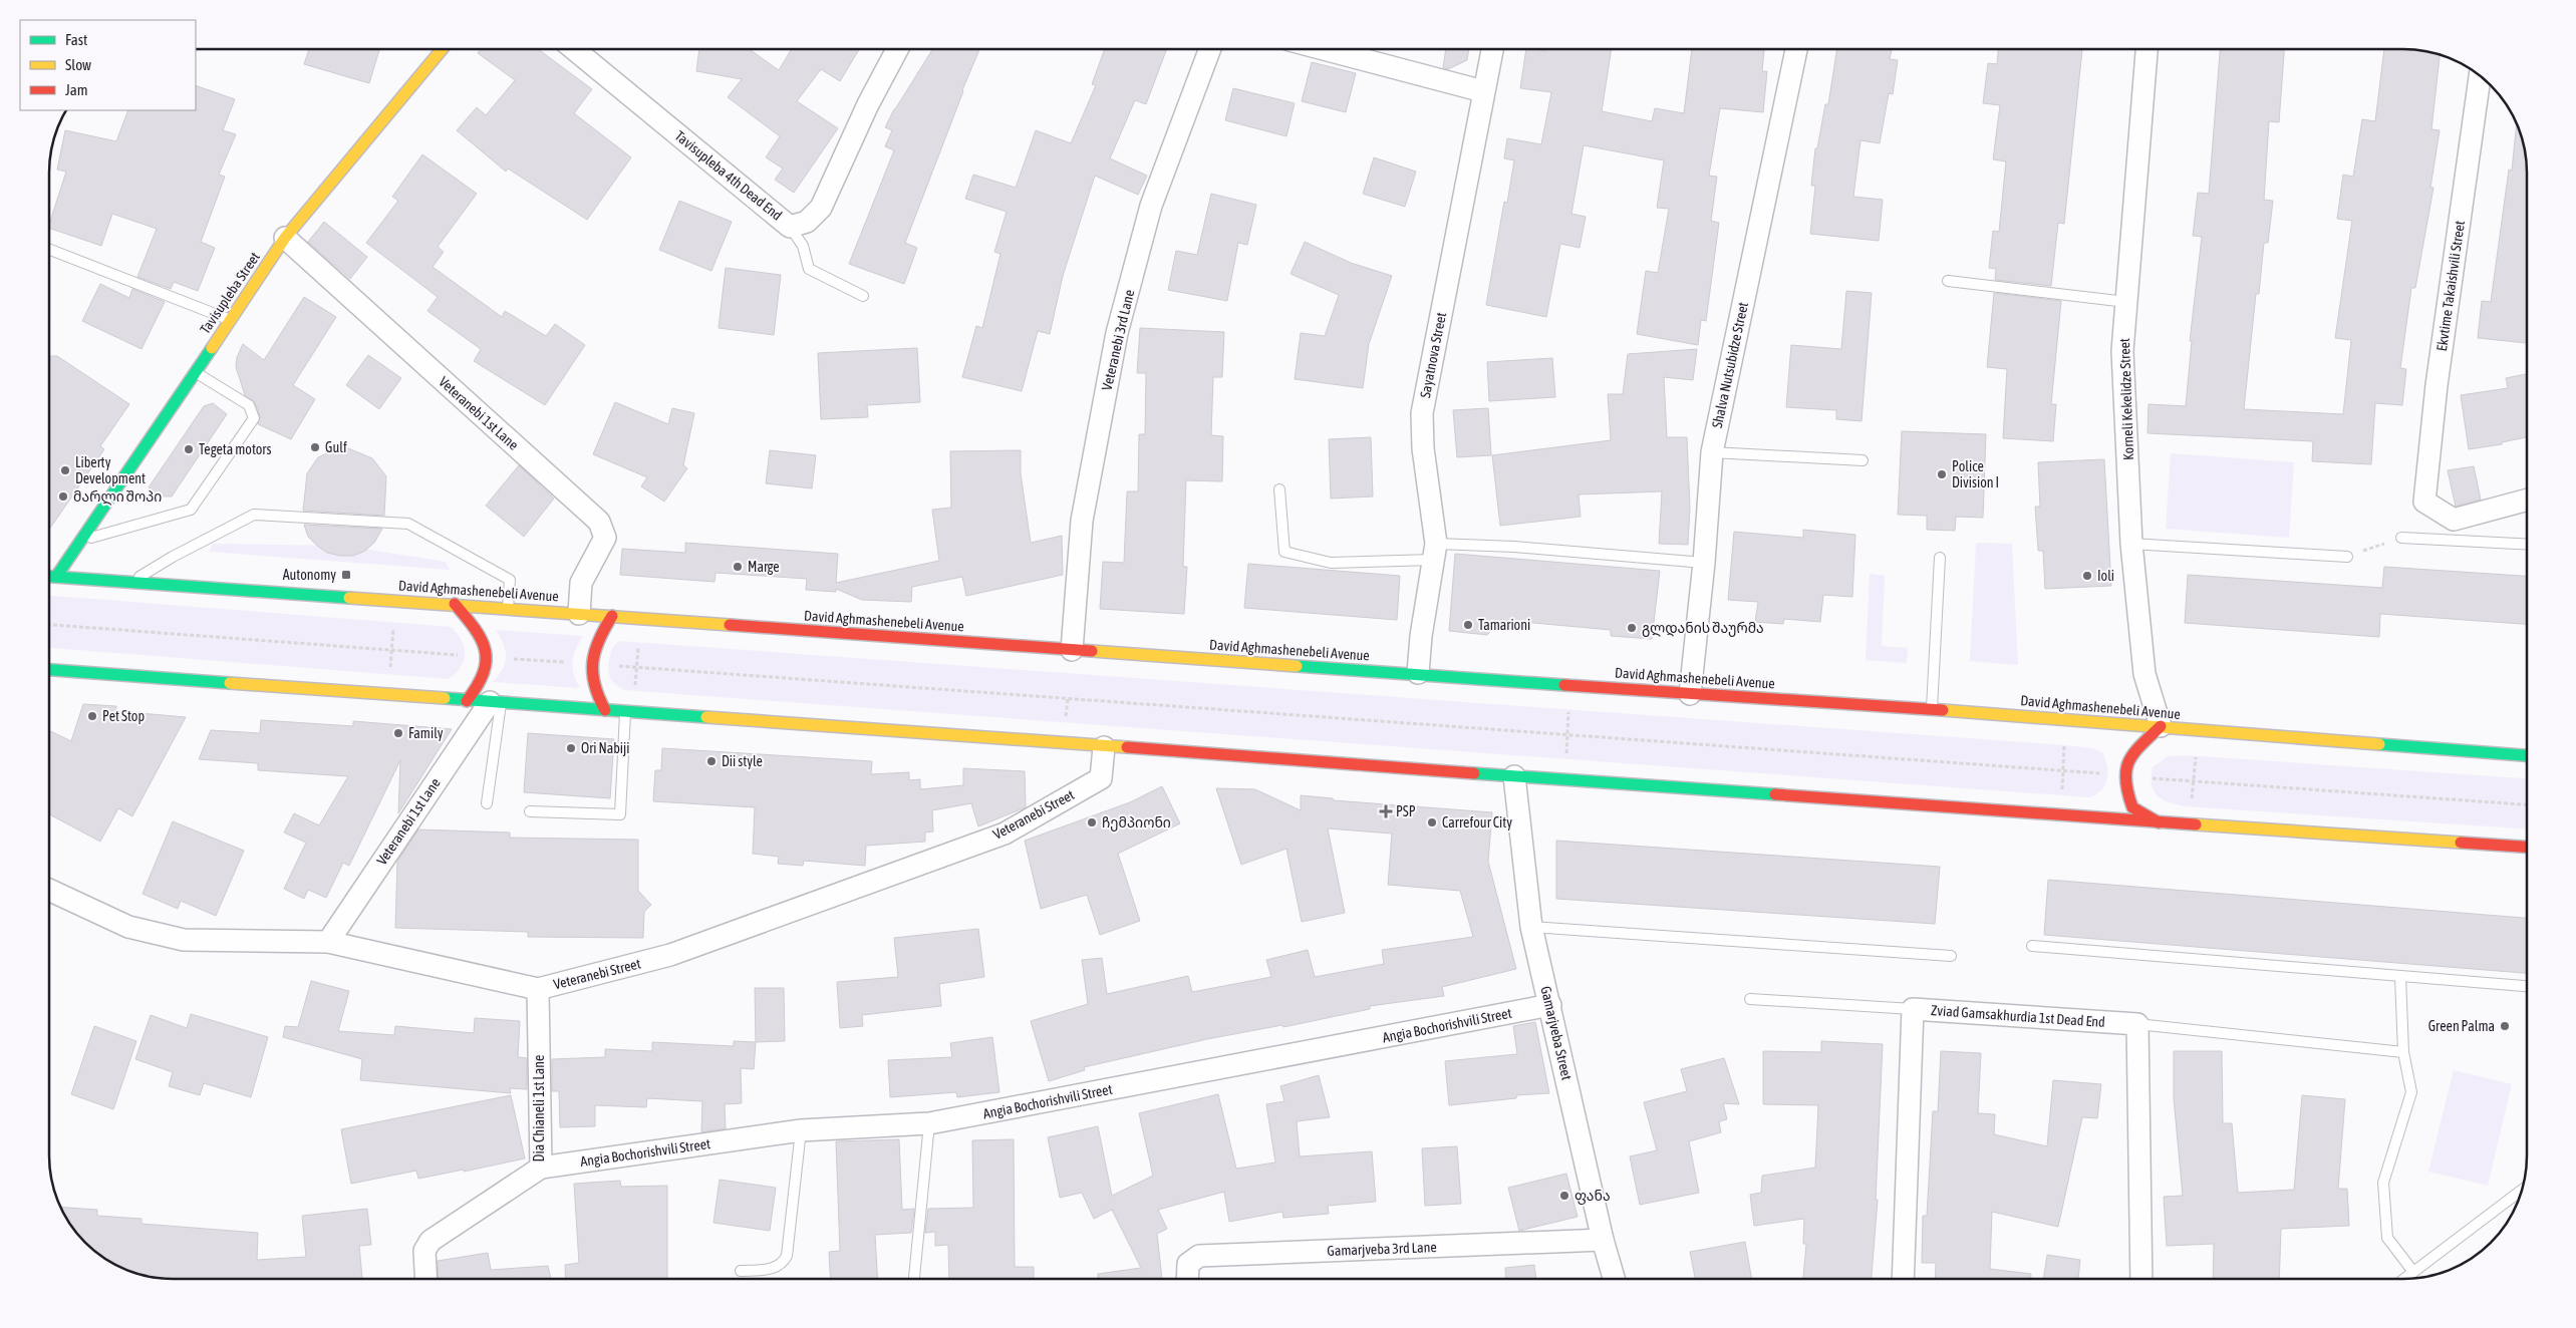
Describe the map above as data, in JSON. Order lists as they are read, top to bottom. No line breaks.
{"streets":{"main road":["Tavisupleba Street","David Aghmashenebeli Avenue"],"street":["Tavisupleba 4th Dead End","Ekvtime Takaishvili Street","Veteranebi 3rd Lane","Sayatnova Street","Shalva Nutsubidze Street","Korneli Kekelidze Street","Veteranebi 1st Lane","Veteranebi Street","Zviad Gamsakhurdia 1st Dead End","Angia Bochorishvili Street","Gamarjveba Street","Dia Chianeli 1st Lane","Gamarjveba 3rd Lane"]},"crossings":[["Tavisupleba Street","Veteranebi 1st Lane"],["Tavisupleba Street","David Aghmashenebeli Avenue"],["Veteranebi 3rd Lane","David Aghmashenebeli Avenue"],["Sayatnova Street","David Aghmashenebeli Avenue"],["Shalva Nutsubidze Street","David Aghmashenebeli Avenue"],["Korneli Kekelidze Street","David Aghmashenebeli Avenue"],["Veteranebi 1st Lane","David Aghmashenebeli Avenue"],["Veteranebi 1st Lane","Veteranebi Street"],["Veteranebi Street","Dia Chianeli 1st Lane"],["Angia Bochorishvili Street","Gamarjveba Street"],["Angia Bochorishvili Street","Dia Chianeli 1st Lane"],["Gamarjveba Street","Gamarjveba 3rd Lane"]],"places":{"other":["Gulf","Tegeta motors","Liberty Development","Police Division I","მარლი შოპი","Marge","Ioli","Tamarioni","გლდანის შაურმა","Pet Stop","Family","Ori Nabiji","Dii style","ჩემპიონი","Carrefour City","Green Palma","ფანა"],"transit":["Autonomy"],"health":["PSP"]},"legend":["Fast","Slow","Jam"]}
